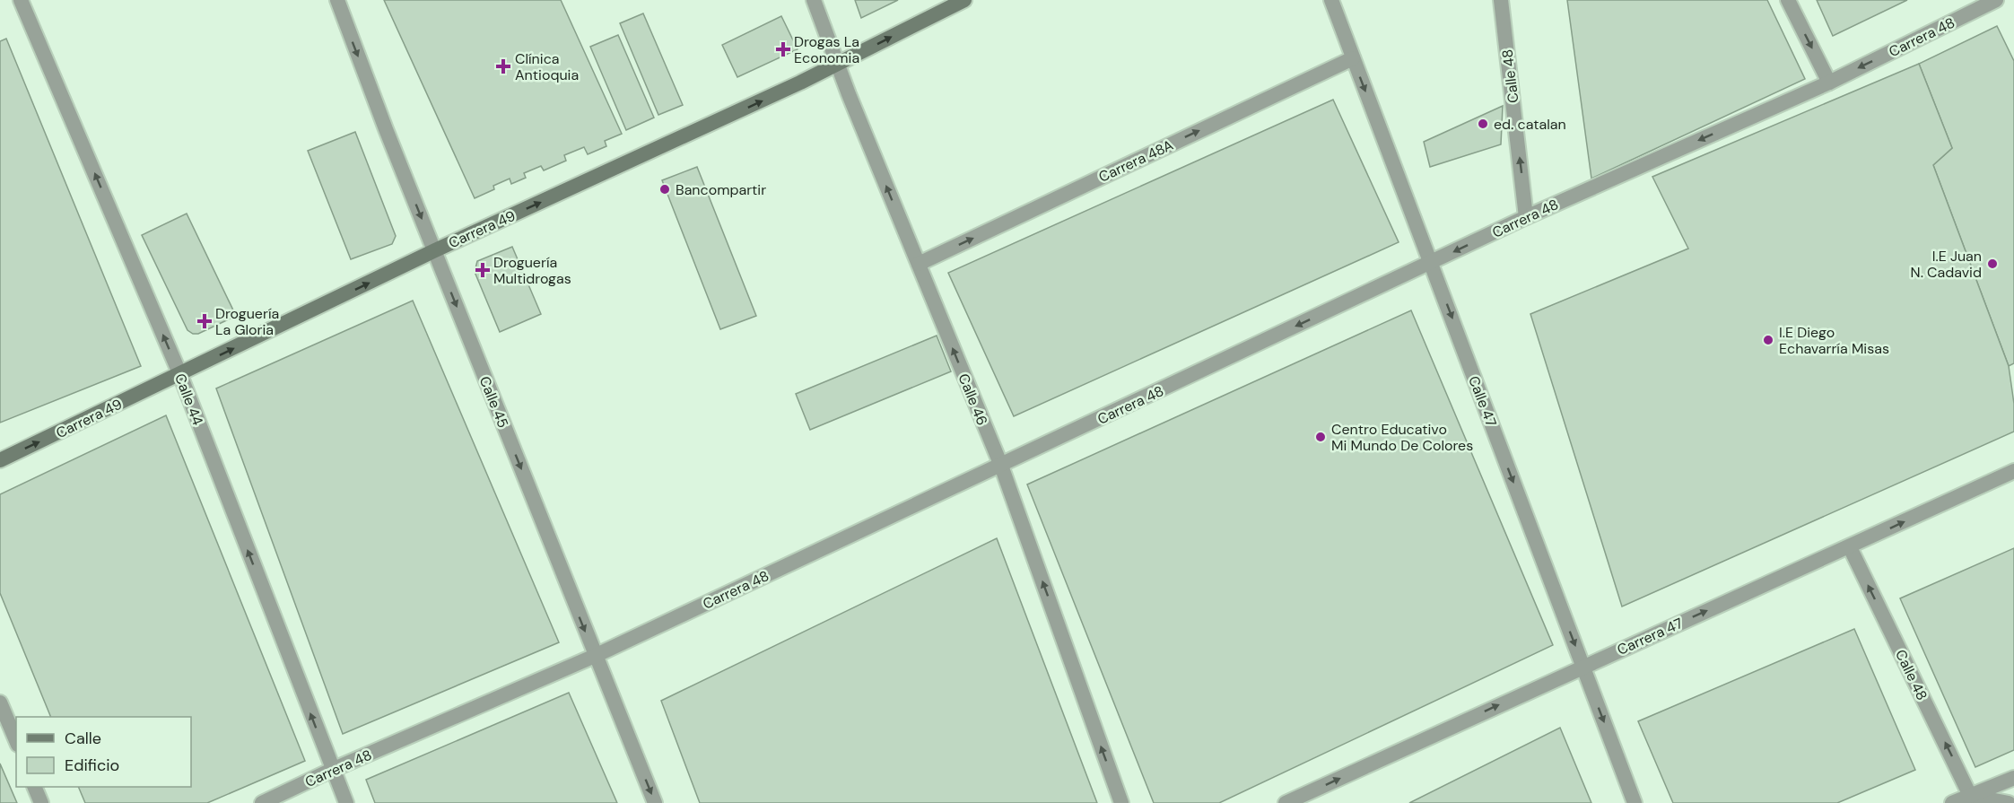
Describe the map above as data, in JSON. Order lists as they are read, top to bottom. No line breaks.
{"streets":{"main road":["Carrera 49"],"street":["Carrera 48","Calle 48","Carrera 48A","Calle 44","Calle 46","Calle 47","Calle 45","Carrera 47"]},"crossings":[["Carrera 48","Calle 48"],["Carrera 48","Calle 44"],["Carrera 48","Calle 46"],["Carrera 48","Calle 47"],["Carrera 48","Calle 45"],["Calle 48","Carrera 47"],["Carrera 48A","Calle 46"],["Carrera 48A","Calle 47"],["Carrera 49","Calle 44"],["Carrera 49","Calle 46"],["Carrera 49","Calle 45"],["Calle 47","Carrera 47"]],"one_way":["Carrera 48","Calle 48","Carrera 48A","Carrera 49","Calle 44","Calle 46","Calle 47","Calle 45","Carrera 47"],"places":{"health":["Drogas La Economia","Clínica Antioquia","Droguería Multidrogas","Droguería La Gloria"],"other":["ed. catalan","Bancompartir","I.E Juan N. Cadavid","I.E Diego Echavarría Misas","Centro Educativo Mi Mundo De Colores"]},"legend":["Calle","Edificio"]}
